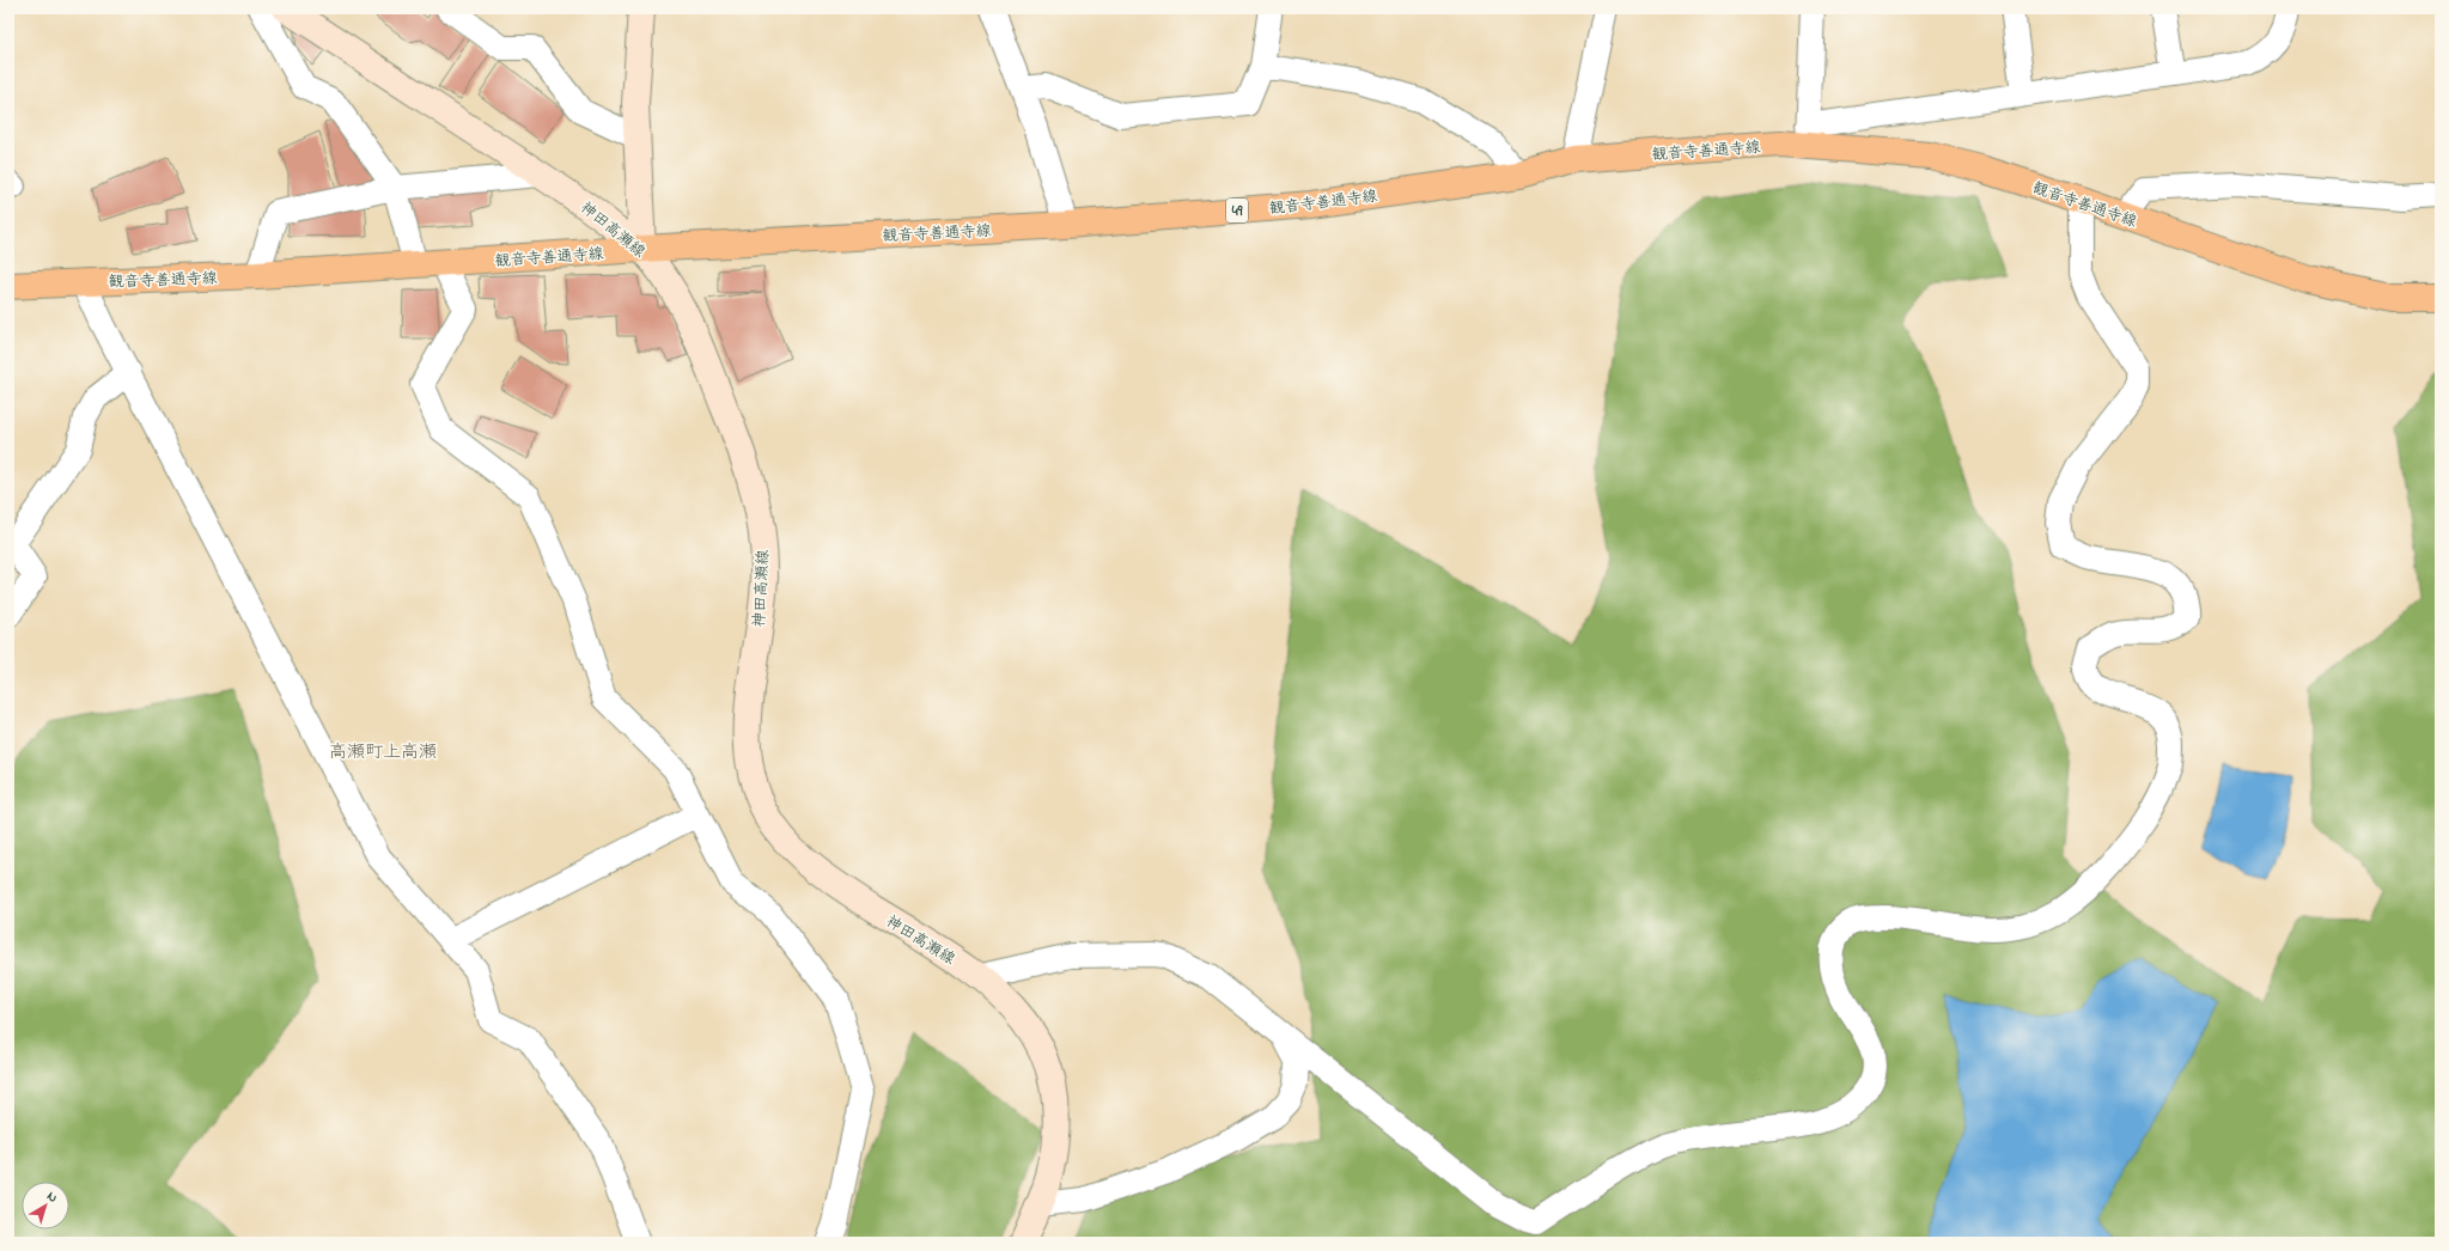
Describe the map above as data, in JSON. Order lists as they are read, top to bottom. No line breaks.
{"streets":{"main road":["観音寺善通寺線","49","神田高瀬線"]},"crossings":[["観音寺善通寺線","神田高瀬線"]],"districts":["高瀬町上高瀬"],"north":"top right"}
